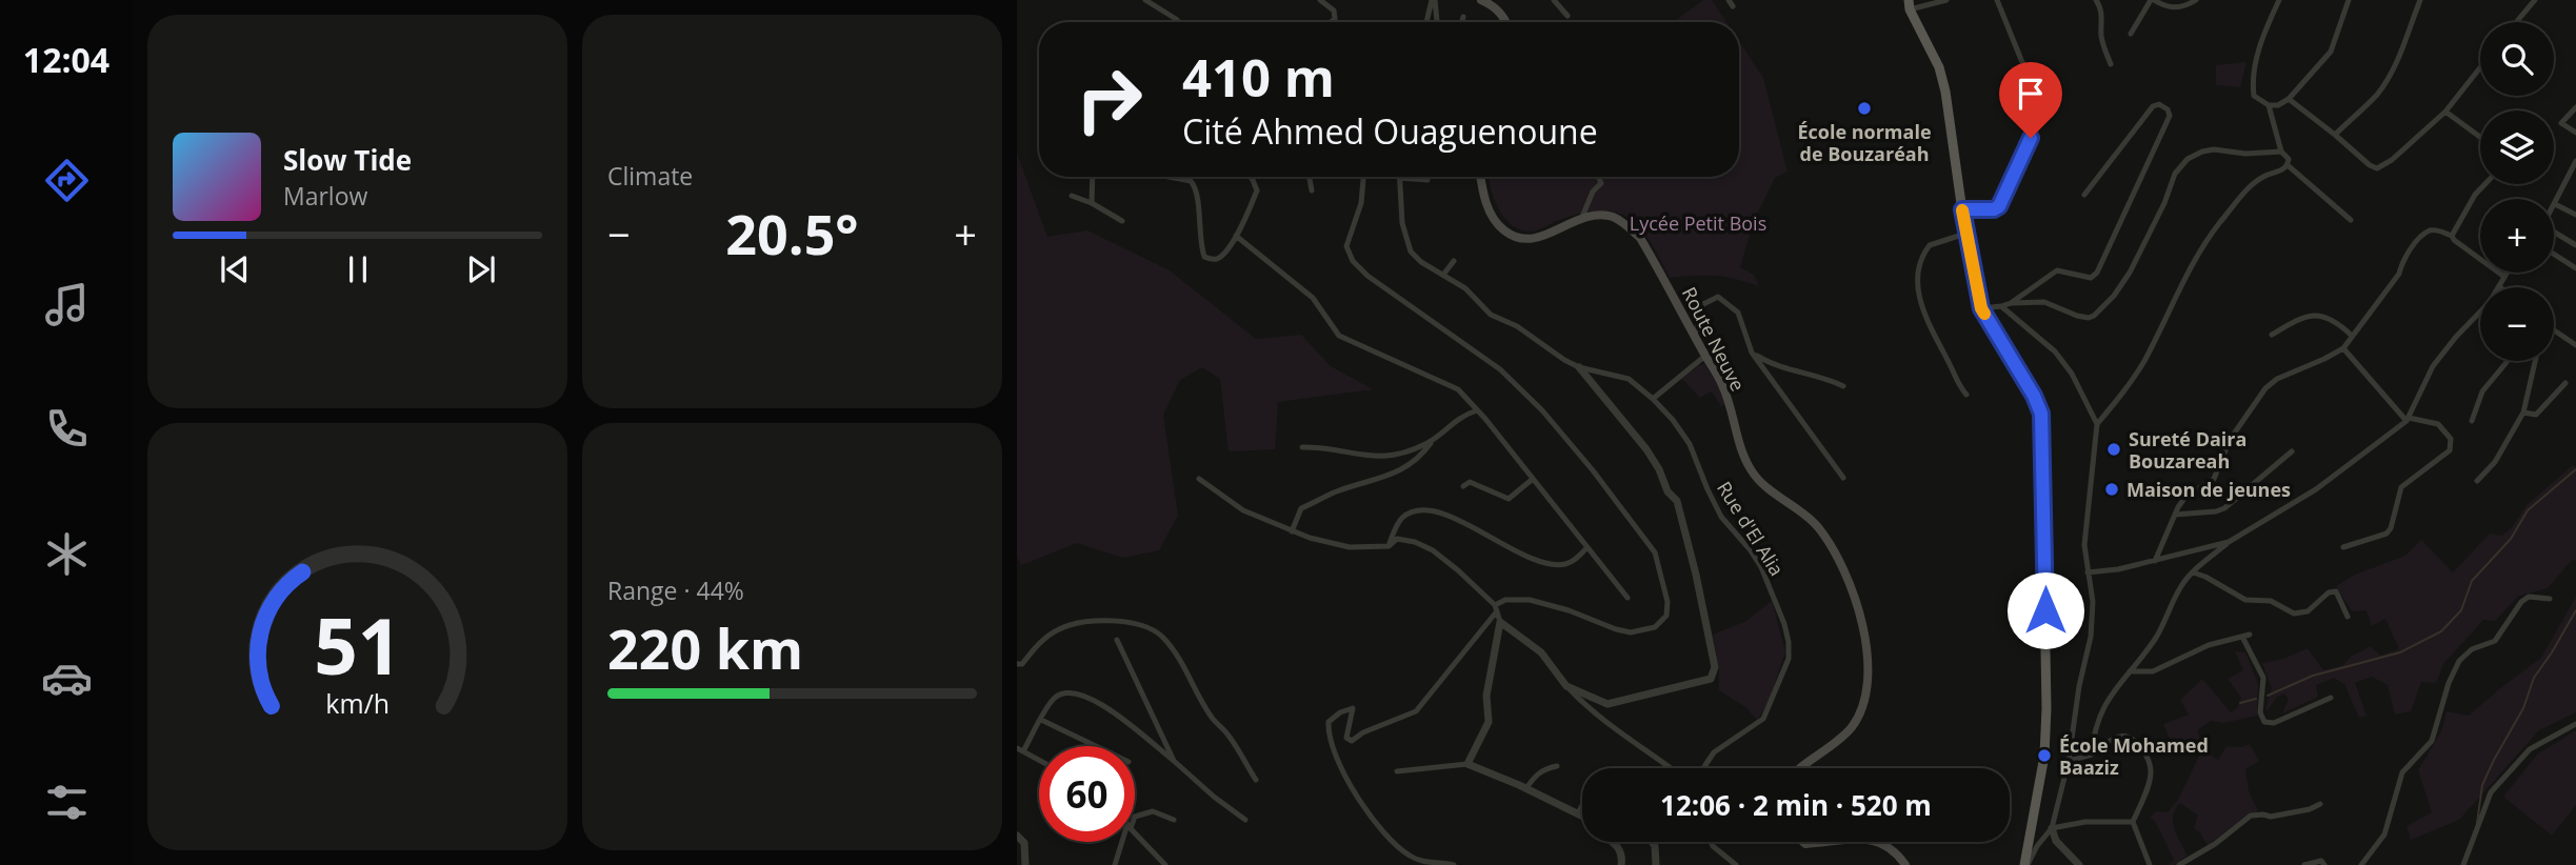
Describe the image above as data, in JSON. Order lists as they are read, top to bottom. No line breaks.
{"streets":{"main road":["Route Neuve"],"street":["Rue d'El Alia"]},"parks":["Lycée Petit Bois"],"places":["École normale de Bouzaréah","Sureté Daira Bouzareah","Maison de jeunes","École Mohamed Baaziz"],"page":{"tabs":"12:04","tile":["Climate",["Range · 44%","220 km"]],"map_buttons":["+","−"],"turn":["410 m","Cité Ahmed Ouaguenoune"],"song":["Slow Tide","Marlow"],"heat":["−","20.5°","+"],"limit":"60","trip":"12:06 · 2 min · 520 m","gauge":["51","km/h"]}}
